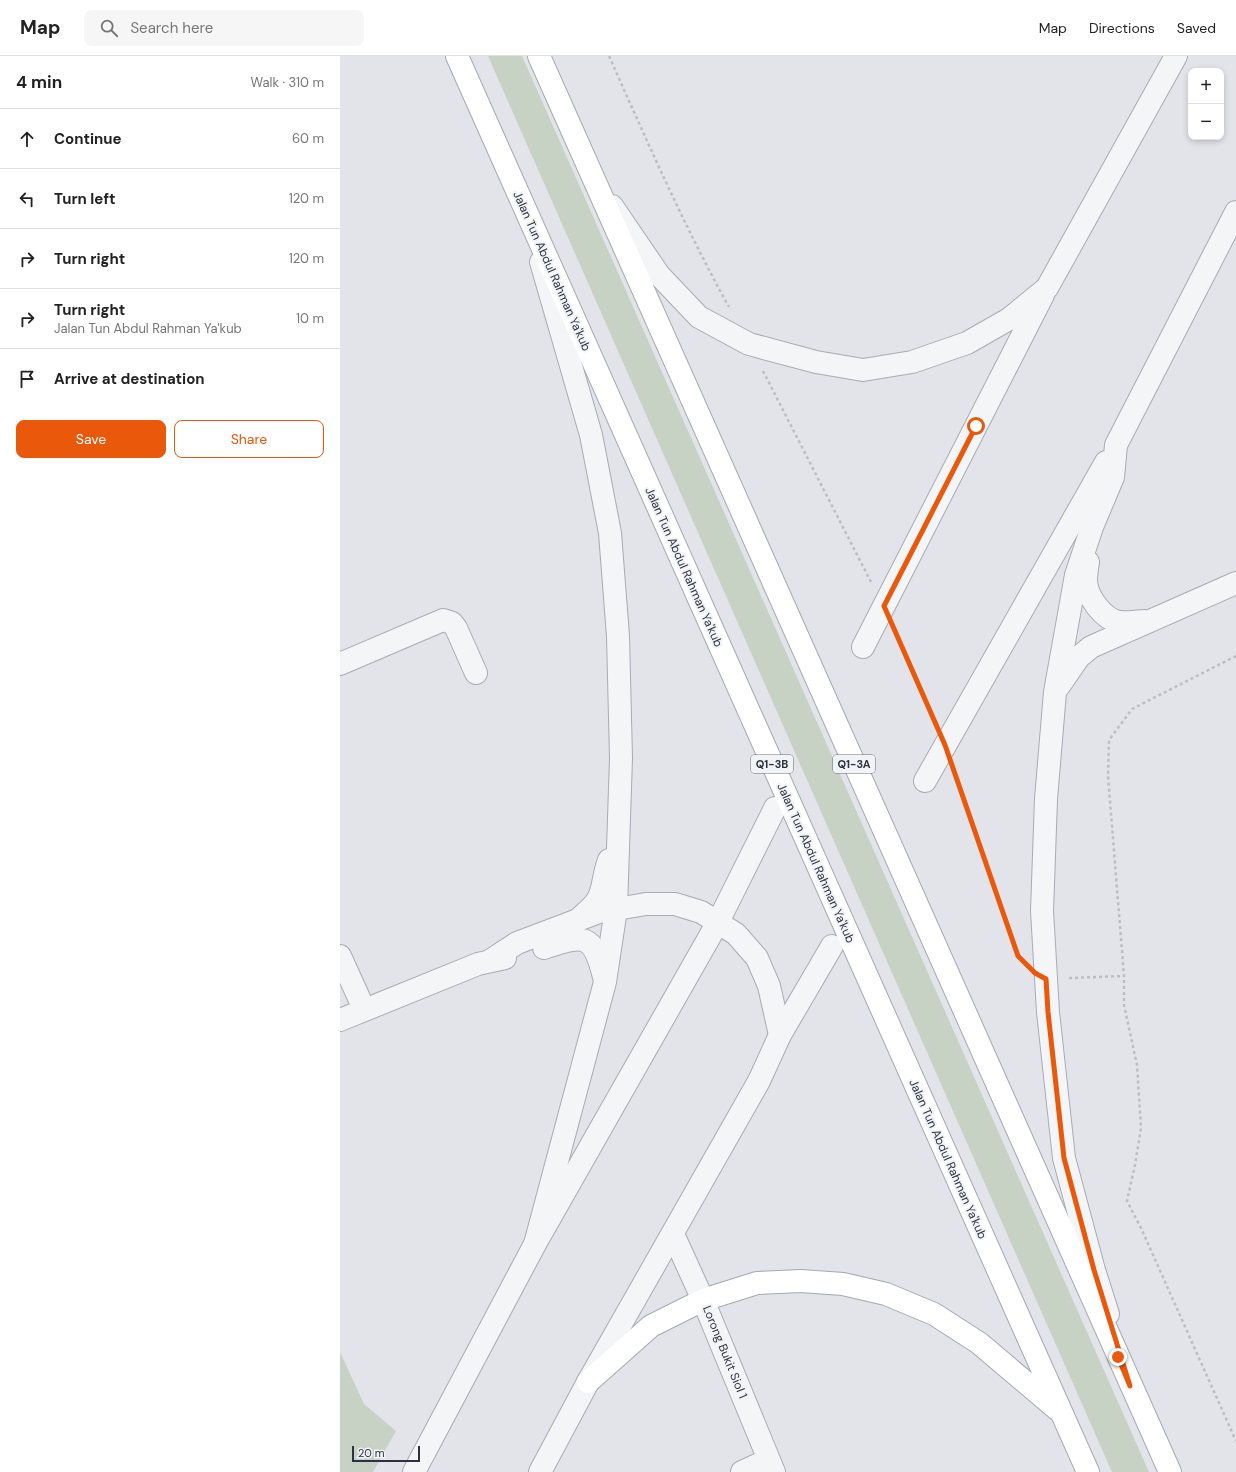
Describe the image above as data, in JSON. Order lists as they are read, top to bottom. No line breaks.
{"streets":{"main road":["Jalan Tun Abdul Rahman Ya'kub","Q1-3B","Q1-3A"],"street":["Lorong Bukit Siol 1"]},"scale_bar":"20 m","page":{"header":"Map","search":"Search here","nav":["Map","Directions","Saved"],"heading":["4 min","Walk · 310 m"],"map_buttons":["+","−"],"list":[["Continue","60 m"],["Turn left","120 m"],["Turn right","120 m"],["Turn right","Jalan Tun Abdul Rahman Ya'kub","10 m"],"Arrive at destination"],"buttons":["Save","Share"],"scale":"20 m"}}
